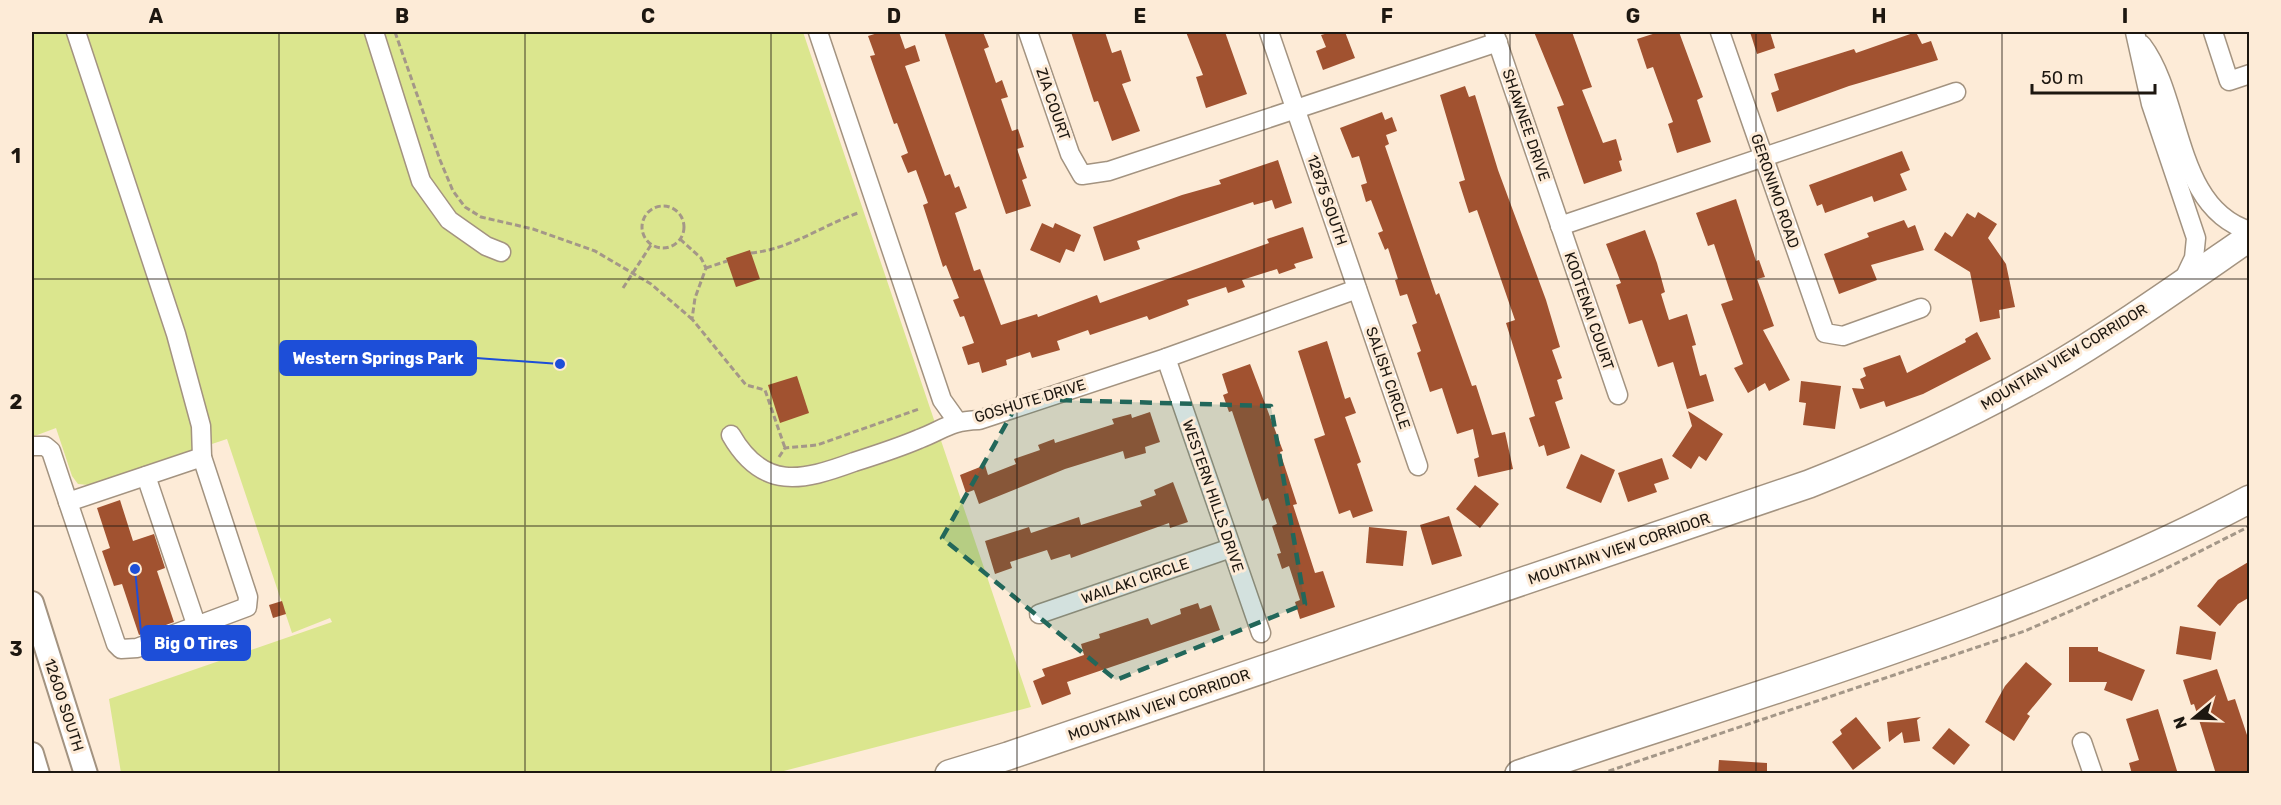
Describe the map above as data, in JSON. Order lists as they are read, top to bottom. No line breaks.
{"streets":{"highway":["MOUNTAIN VIEW CORRIDOR"],"main road":["12600 SOUTH"],"street":["ZIA COURT","SHAWNEE DRIVE","GERONIMO ROAD","12875 SOUTH","KOOTENAI COURT","SALISH CIRCLE","GOSHUTE DRIVE","WESTERN HILLS DRIVE","WAILAKI CIRCLE"]},"crossings":[["ZIA COURT","SHAWNEE DRIVE"],["SHAWNEE DRIVE","12875 SOUTH"],["SHAWNEE DRIVE","KOOTENAI COURT"],["12875 SOUTH","SALISH CIRCLE"],["12875 SOUTH","GOSHUTE DRIVE"],["SALISH CIRCLE","GOSHUTE DRIVE"],["GOSHUTE DRIVE","WESTERN HILLS DRIVE"],["WESTERN HILLS DRIVE","WAILAKI CIRCLE"]],"places":["Western Springs Park","Big O Tires"],"scale_bar":"50 m","north":"left","grid":{"columns":["A","B","C","D","E","F","G","H","I"],"rows":["1","2","3"]}}
